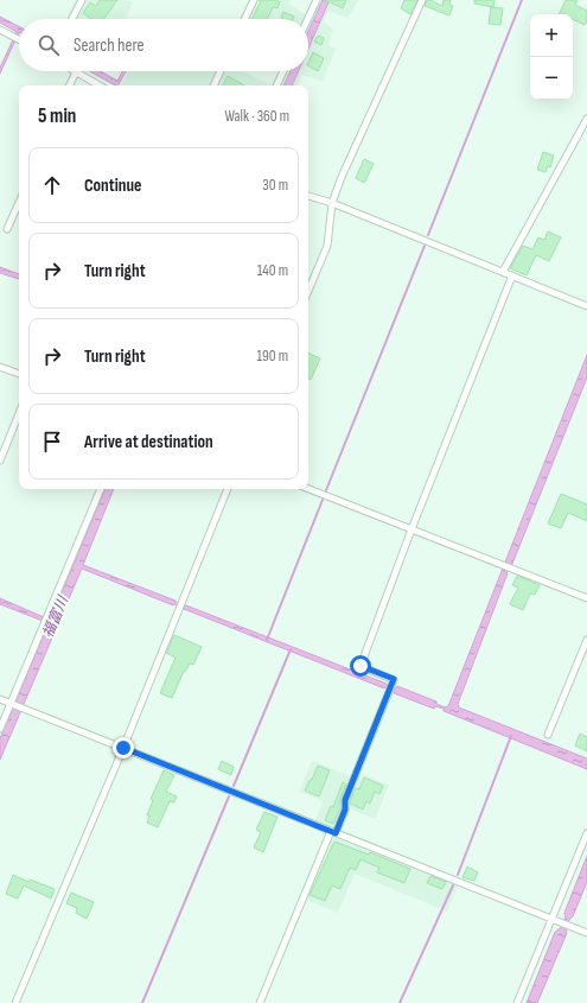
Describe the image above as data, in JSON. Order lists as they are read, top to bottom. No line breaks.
{"water":["福富川"],"page":{"map_buttons":["+","−"],"search":"Search here","heading":["5 min","Walk · 360 m"],"list":[["Continue","30 m"],["Turn right","140 m"],["Turn right","190 m"],"Arrive at destination"]}}
